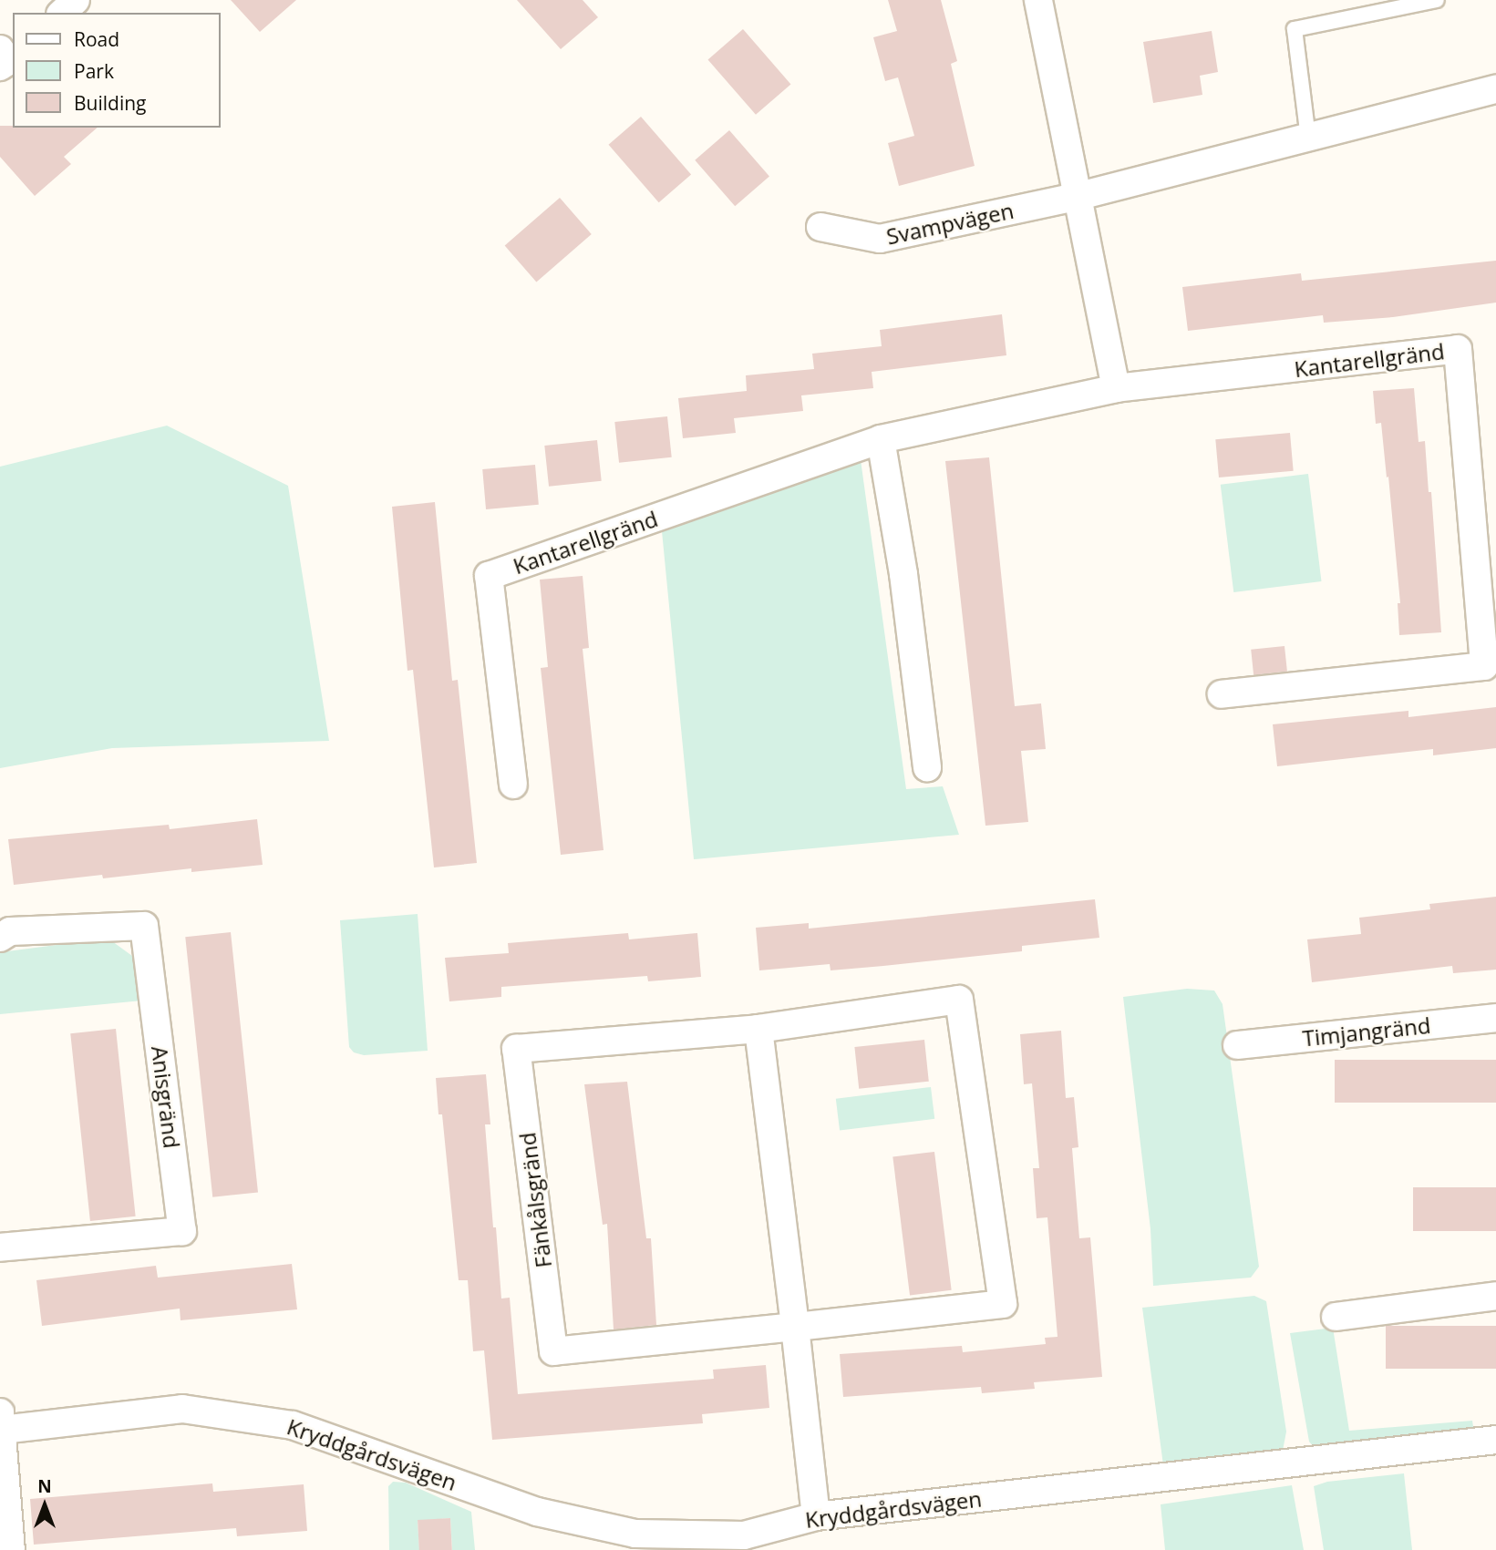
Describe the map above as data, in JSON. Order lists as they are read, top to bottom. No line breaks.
{"streets":{"street":["Svampvägen","Kantarellgränd","Timjangränd","Anisgränd","Fänkålsgränd","Kryddgårdsvägen"]},"legend":["Road","Park","Building"],"north":"top"}
